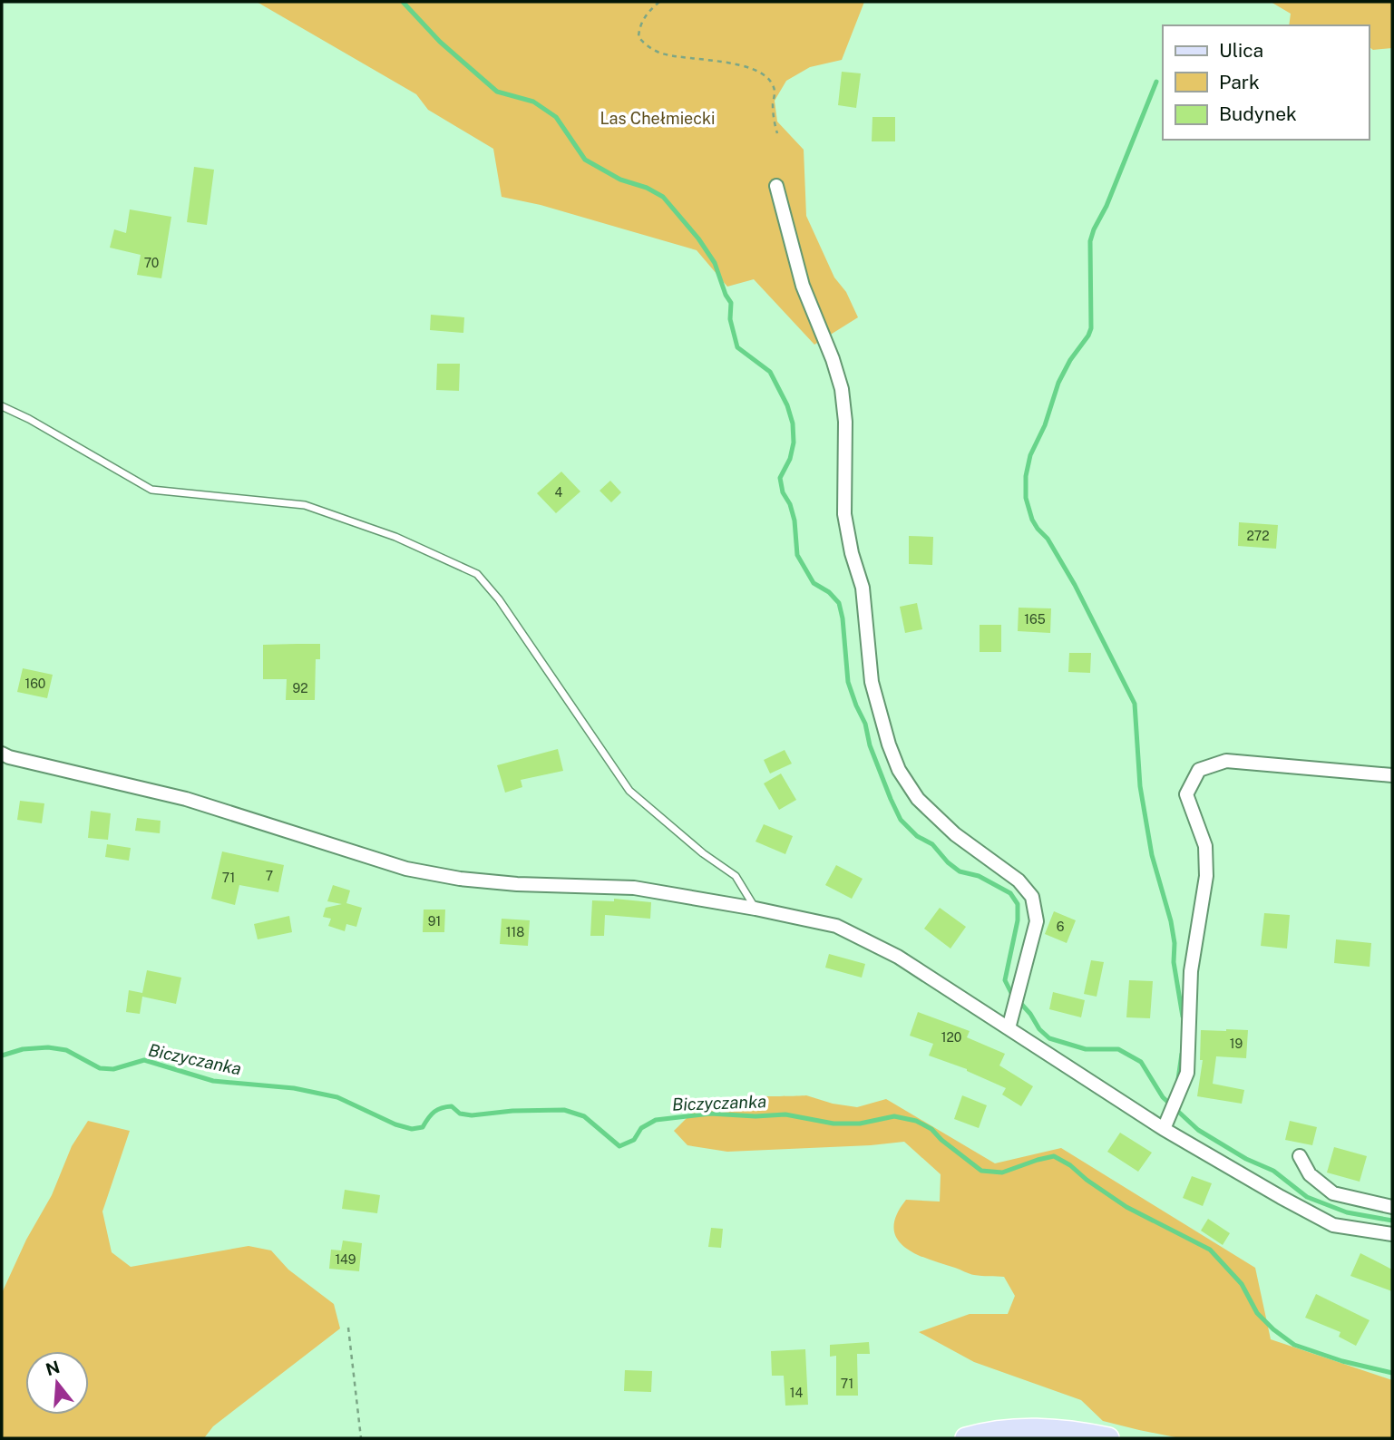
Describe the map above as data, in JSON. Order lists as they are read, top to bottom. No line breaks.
{"water":["Biczyczanka"],"parks":["Las Chełmiecki"],"house_numbers":["70","4","272","165","160","92","7","71","91","6","118","120","19","149","71","14"],"legend":["Ulica","Park","Budynek"],"north":"top"}
